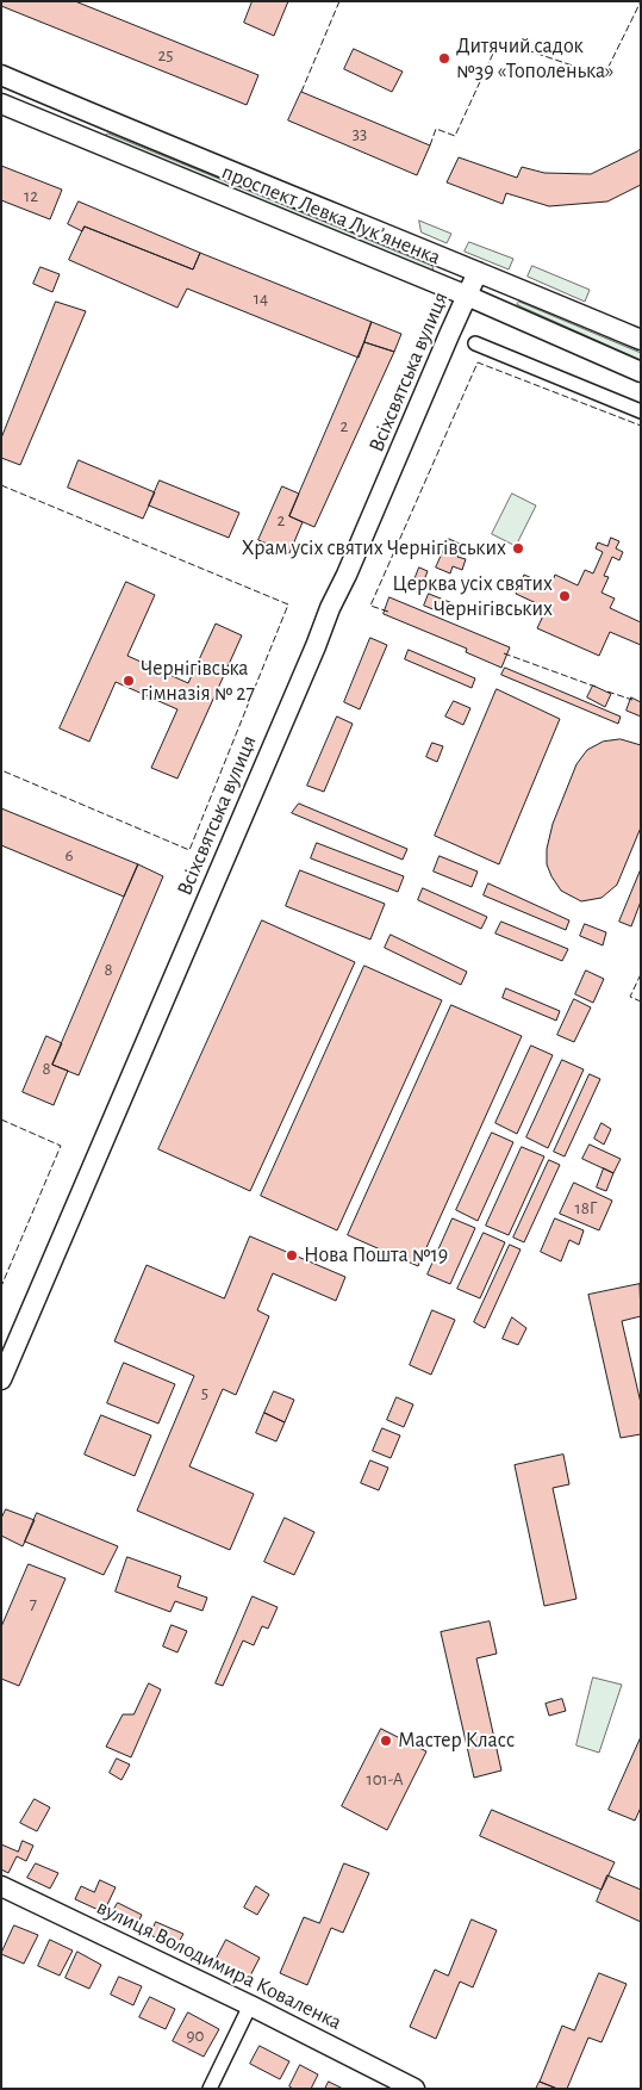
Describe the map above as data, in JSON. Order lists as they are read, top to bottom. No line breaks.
{"streets":{"street":["проспект Левка Лукʼяненка","Всіхсвятська вулиця","вулиця Володимира Коваленка"]},"crossings":[["проспект Левка Лукʼяненка","Всіхсвятська вулиця"]],"places":["Дитячий садок №39 «Тополенька»","Храм усіх святих Чернігівських","Церква усіх святих Чернігівських","Чернігівська гімназія № 27","Нова Пошта №19","Мастер Класс"],"house_numbers":["25","33","12","14","2","2","6","8","8","18Г","5","7","101-А","90"]}
